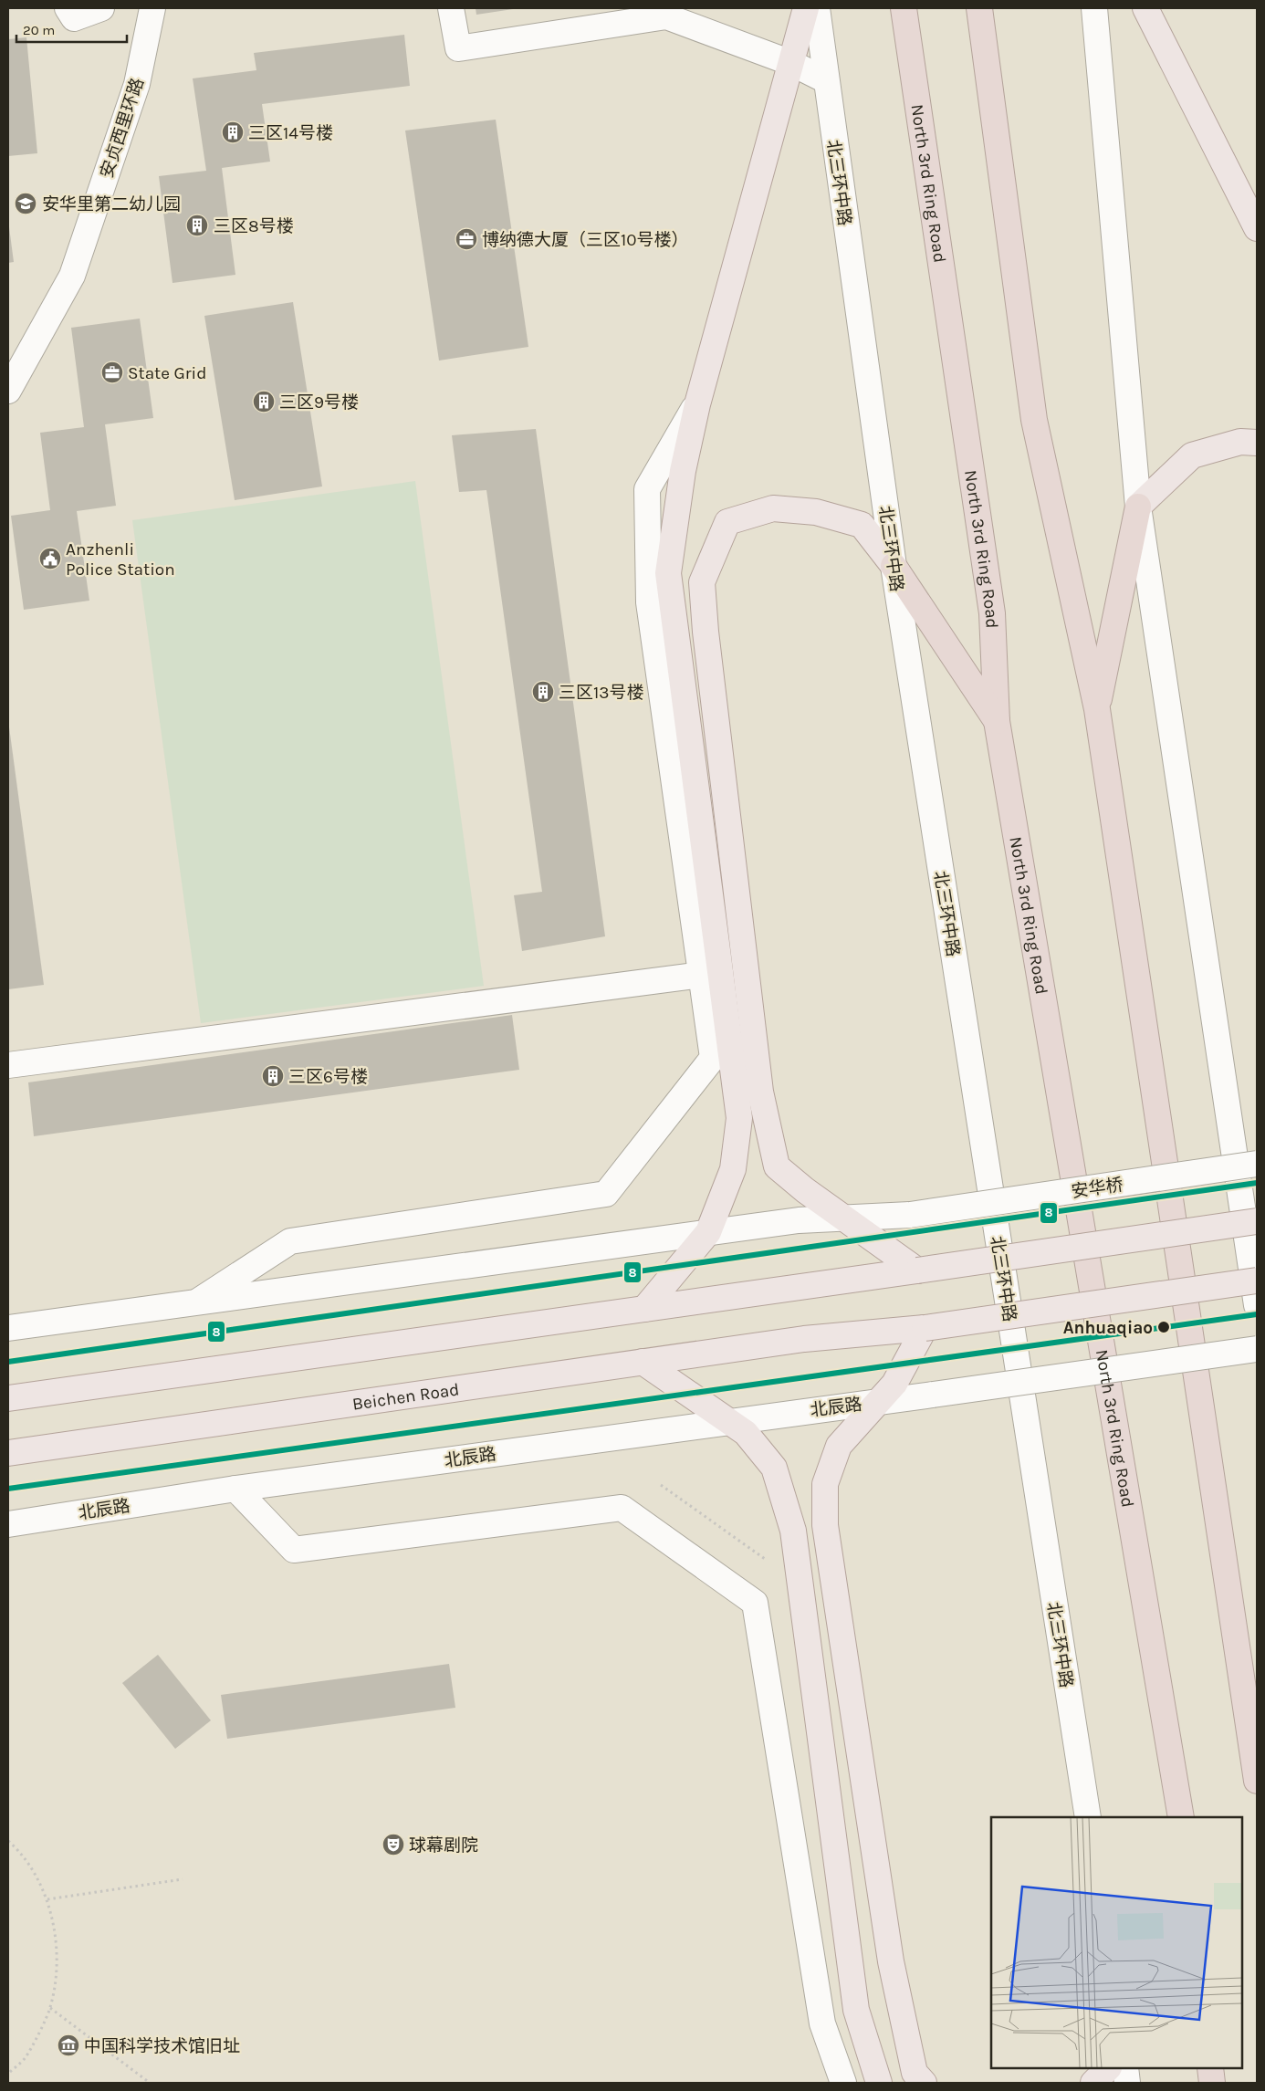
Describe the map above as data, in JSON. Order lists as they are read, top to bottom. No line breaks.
{"streets":{"highway":["North 3rd Ring Road"],"main road":["Beichen Road"],"street":["安贞西里环路","北三环中路","安华桥","北辰路"]},"places":{"building":["三区14号楼","三区8号楼","三区9号楼","三区13号楼","三区6号楼"],"school or university":["安华里第二幼儿园"],"office":["博纳德大厦（三区10号楼）","State Grid"],"public building":["Anzhenli Police Station"],"other":["Anhuaqiao"],"theatre":["球幕剧院"],"museum":["中国科学技术馆旧址"]},"lines":["transit line 8"],"scale_bar":"20 m"}
